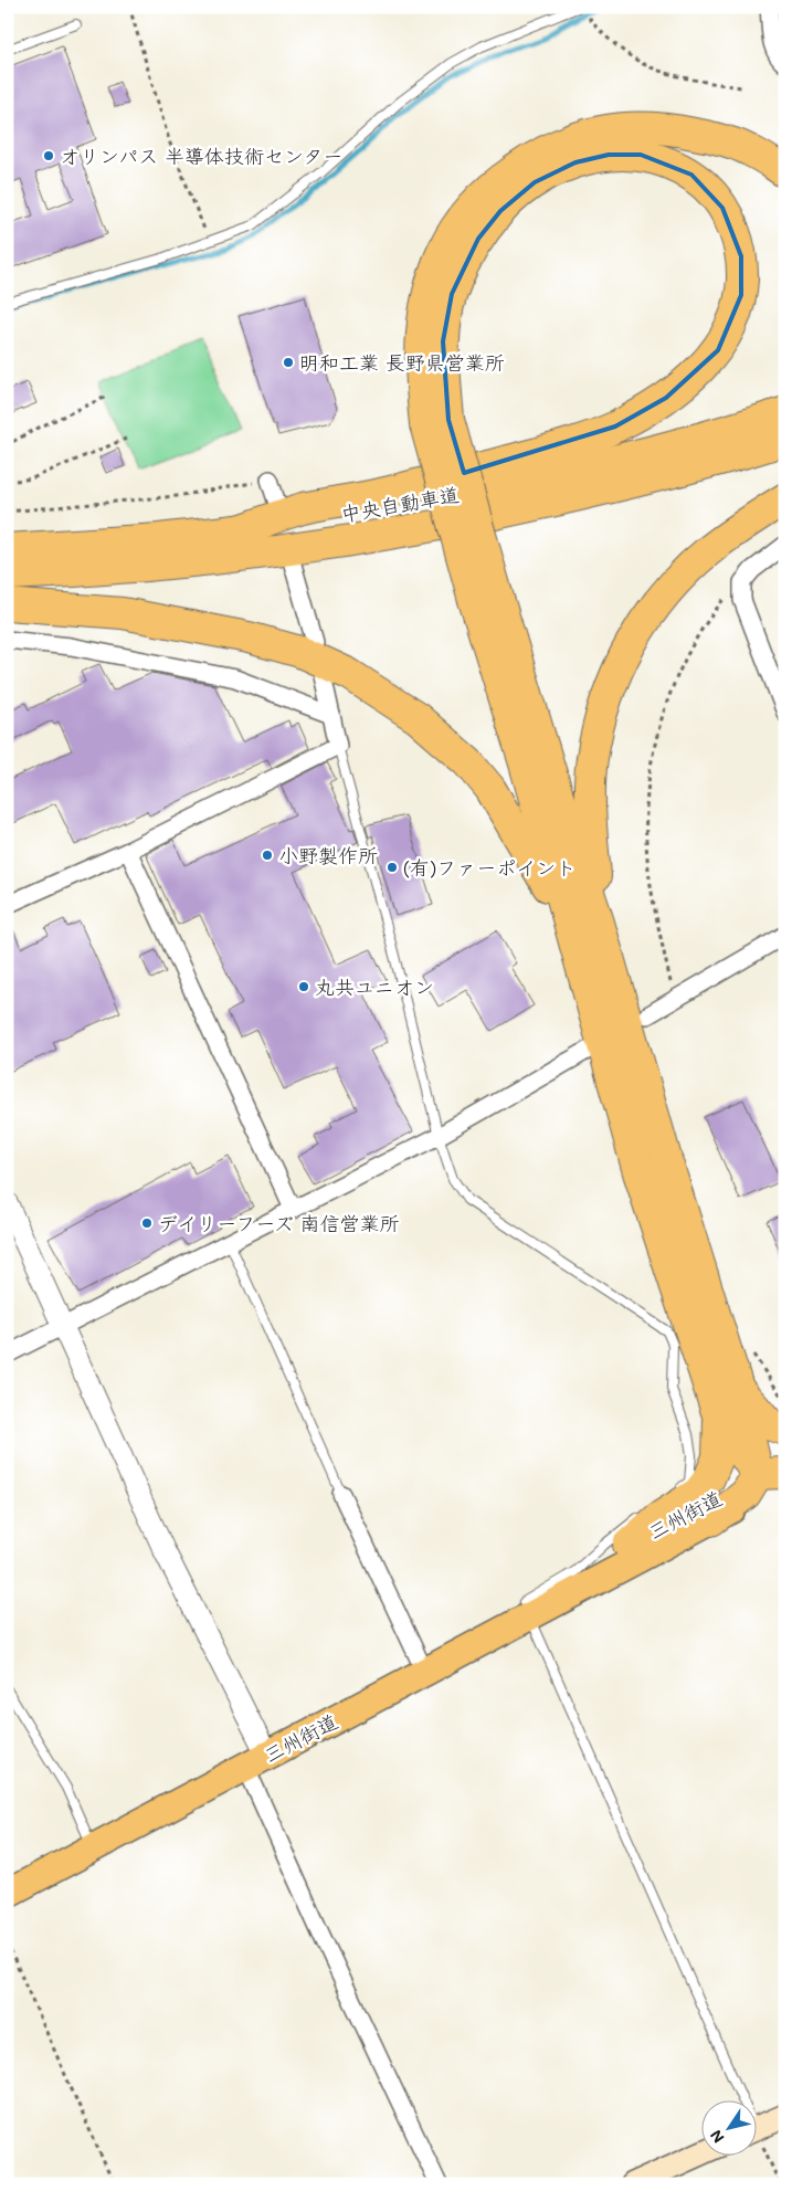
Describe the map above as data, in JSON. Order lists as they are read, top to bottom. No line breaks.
{"streets":{"highway":["中央自動車道","三州街道"]},"places":["オリンパス 半導体技術センター","明和工業 長野県営業所","小野製作所","(有)ファーポイント","丸共ユニオン","デイリーフーズ 南信営業所"],"north":"bottom left"}
